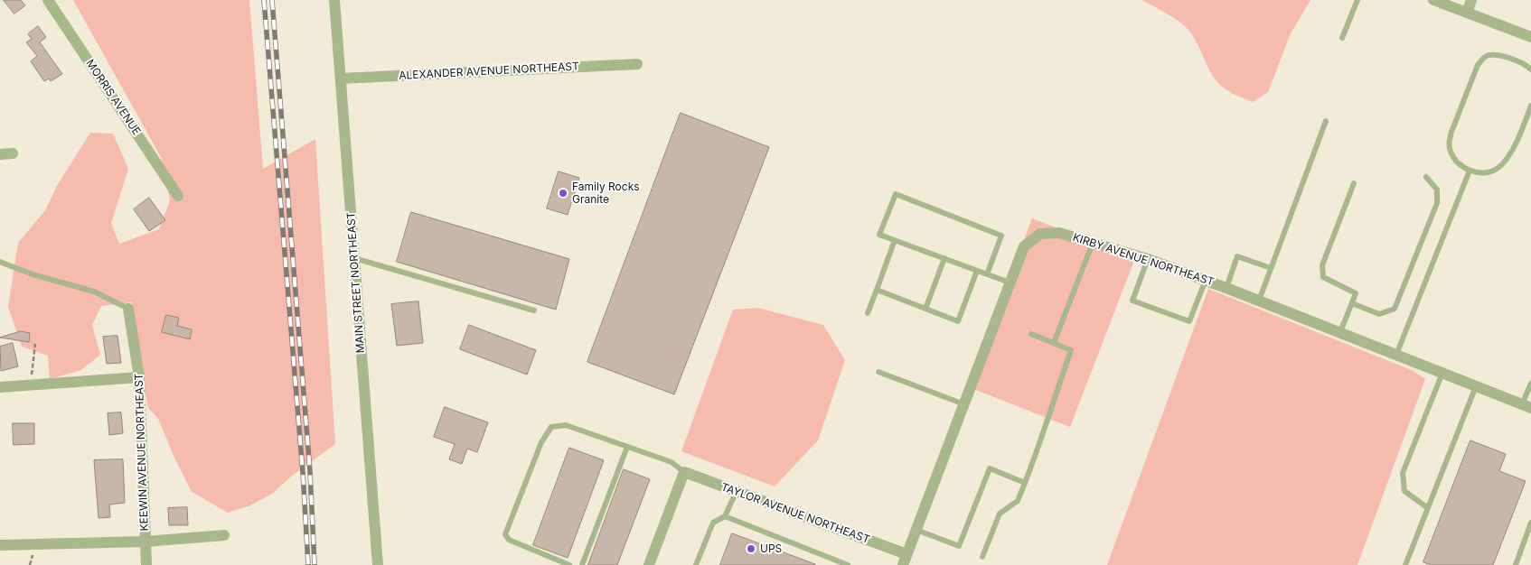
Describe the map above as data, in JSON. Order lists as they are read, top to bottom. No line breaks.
{"streets":{"street":["ALEXANDER AVENUE NORTHEAST","MORRIS AVENUE","KIRBY AVENUE NORTHEAST","MAIN STREET NORTHEAST","KEEWIN AVENUE NORTHEAST","TAYLOR AVENUE NORTHEAST"]},"crossings":[["ALEXANDER AVENUE NORTHEAST","MAIN STREET NORTHEAST"],["KIRBY AVENUE NORTHEAST","TAYLOR AVENUE NORTHEAST"]],"places":["Family Rocks Granite","UPS"]}
